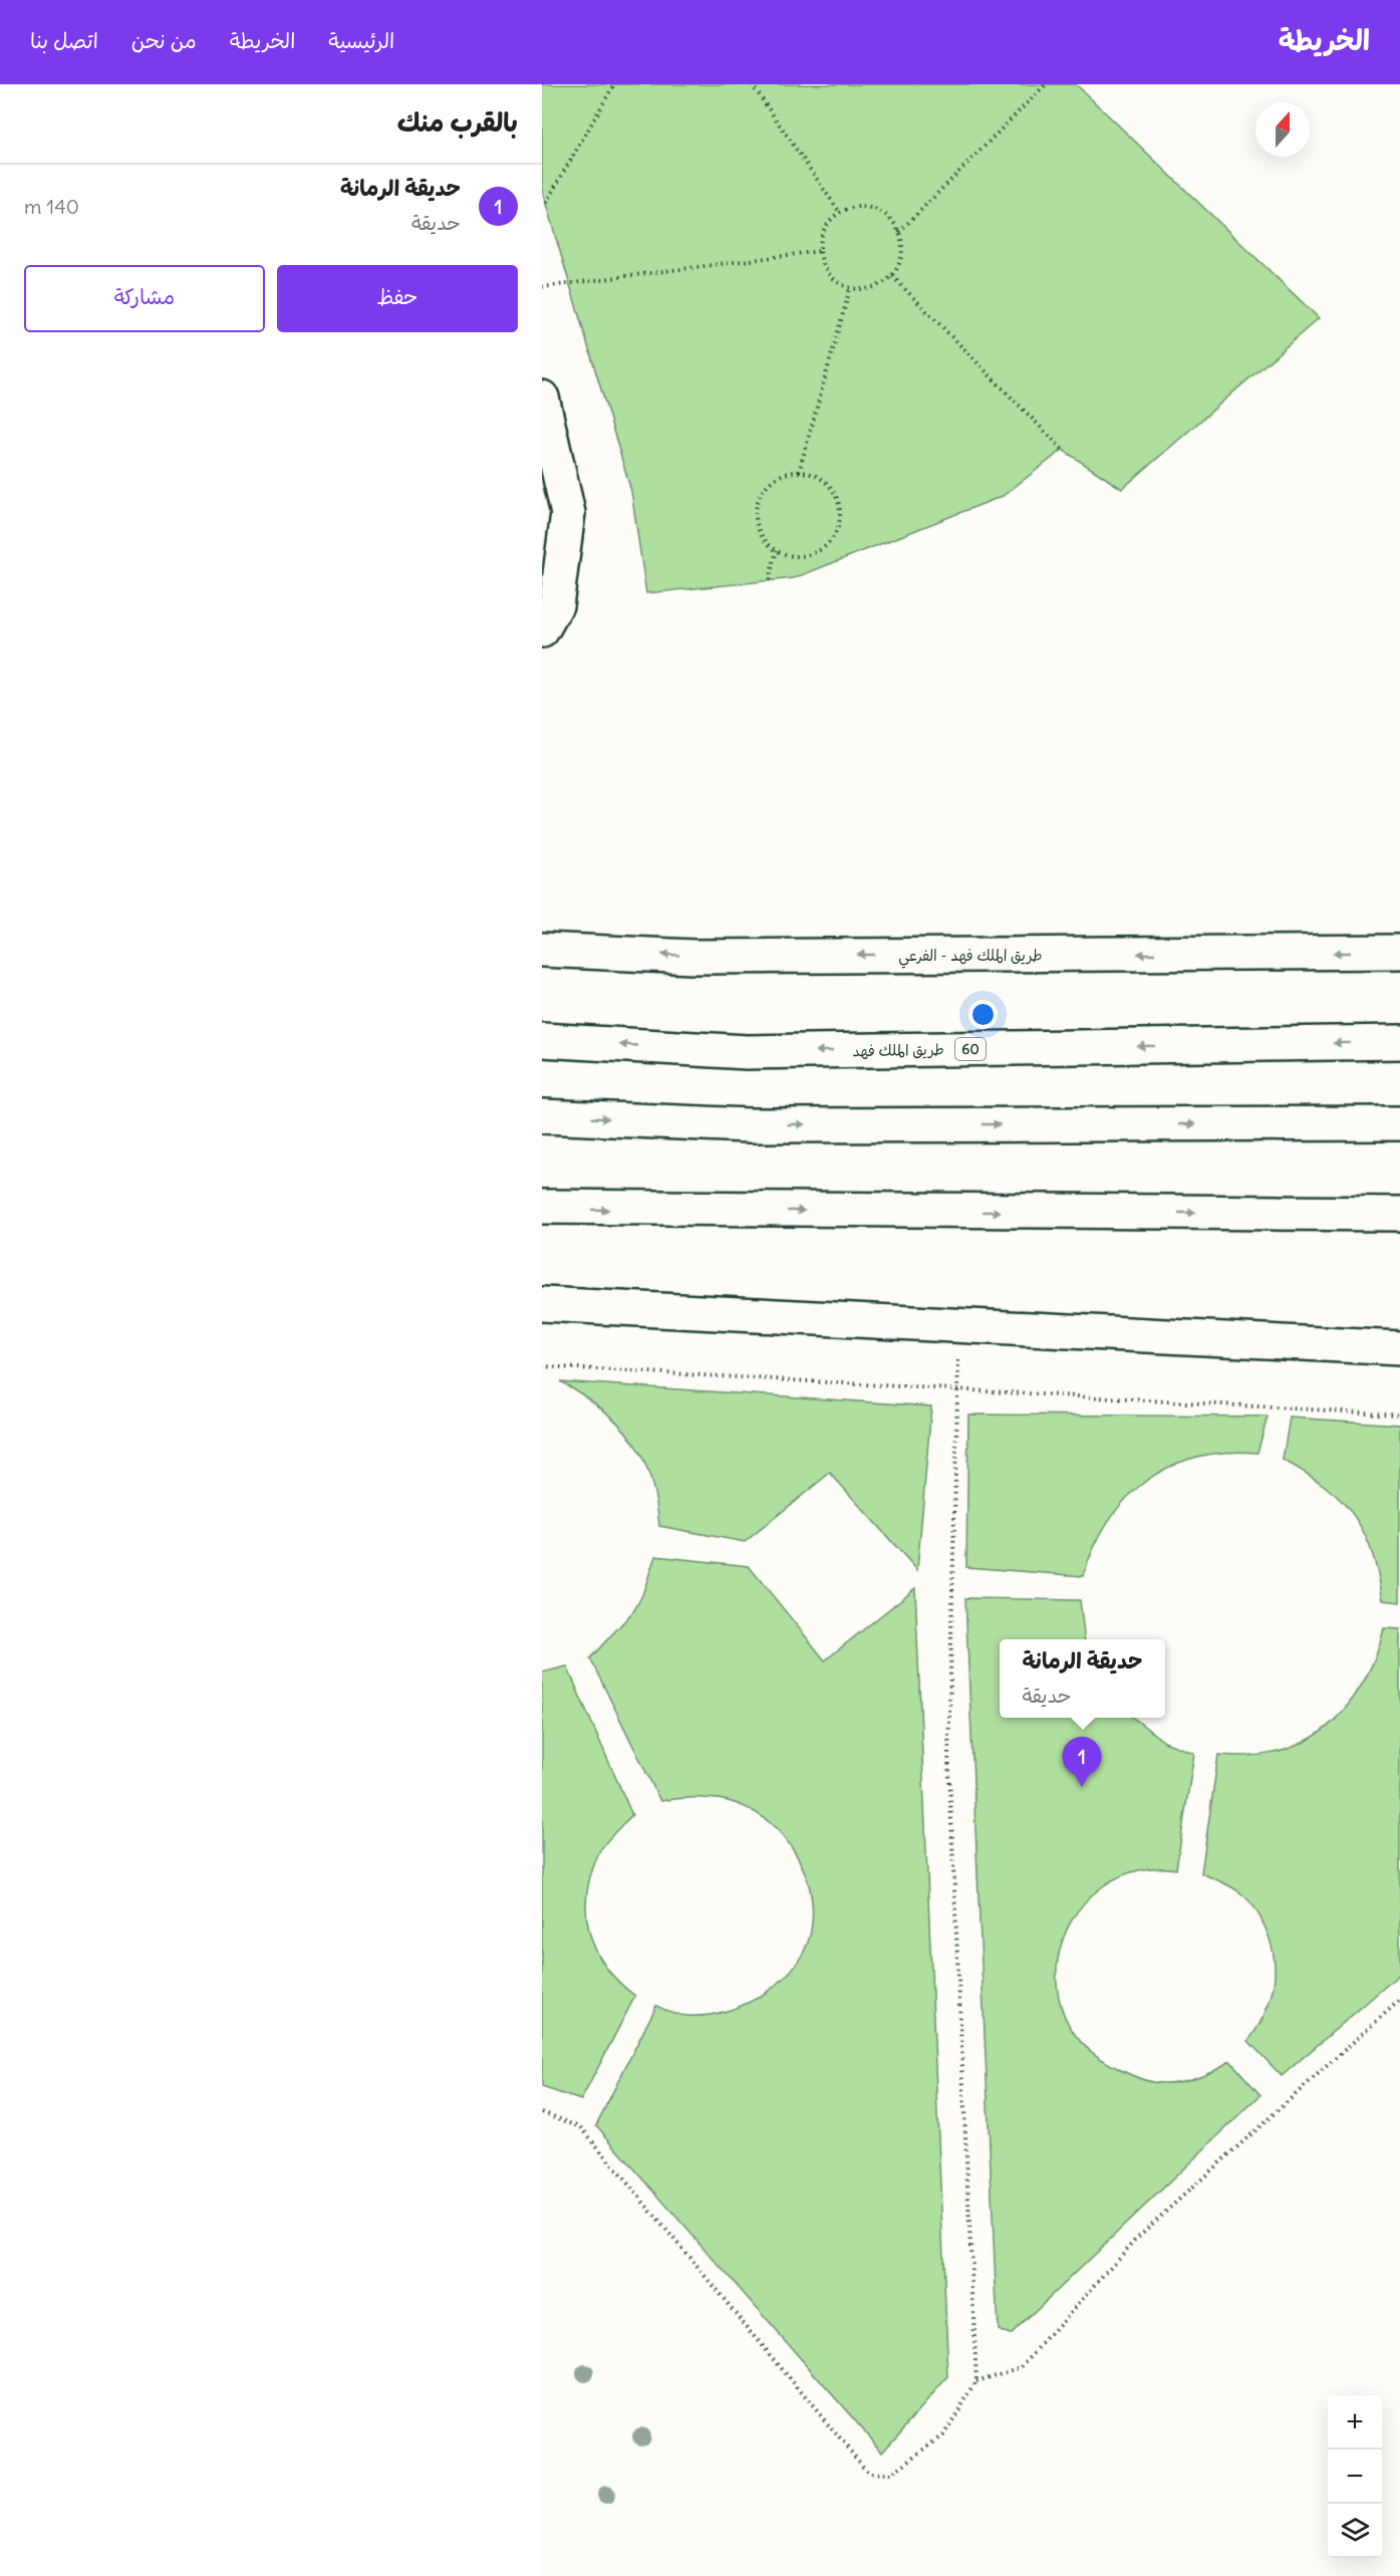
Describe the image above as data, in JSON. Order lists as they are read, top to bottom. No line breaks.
{"streets":{"main road":["طريق الملك فهد - الفرعي","60","طريق الملك فهد"]},"north":"top","page":{"header":"الخريطة","nav":["الرئيسية","الخريطة","من نحن","اتصل بنا"],"heading":"بالقرب منك","list":[{"mark":"1","name":"حديقة الرمانة","note":"حديقة","value":"140 m"}],"buttons":["حفظ","مشاركة"],"popup":["حديقة الرمانة","حديقة"],"pins":"1","map_buttons":["+","−"]}}
